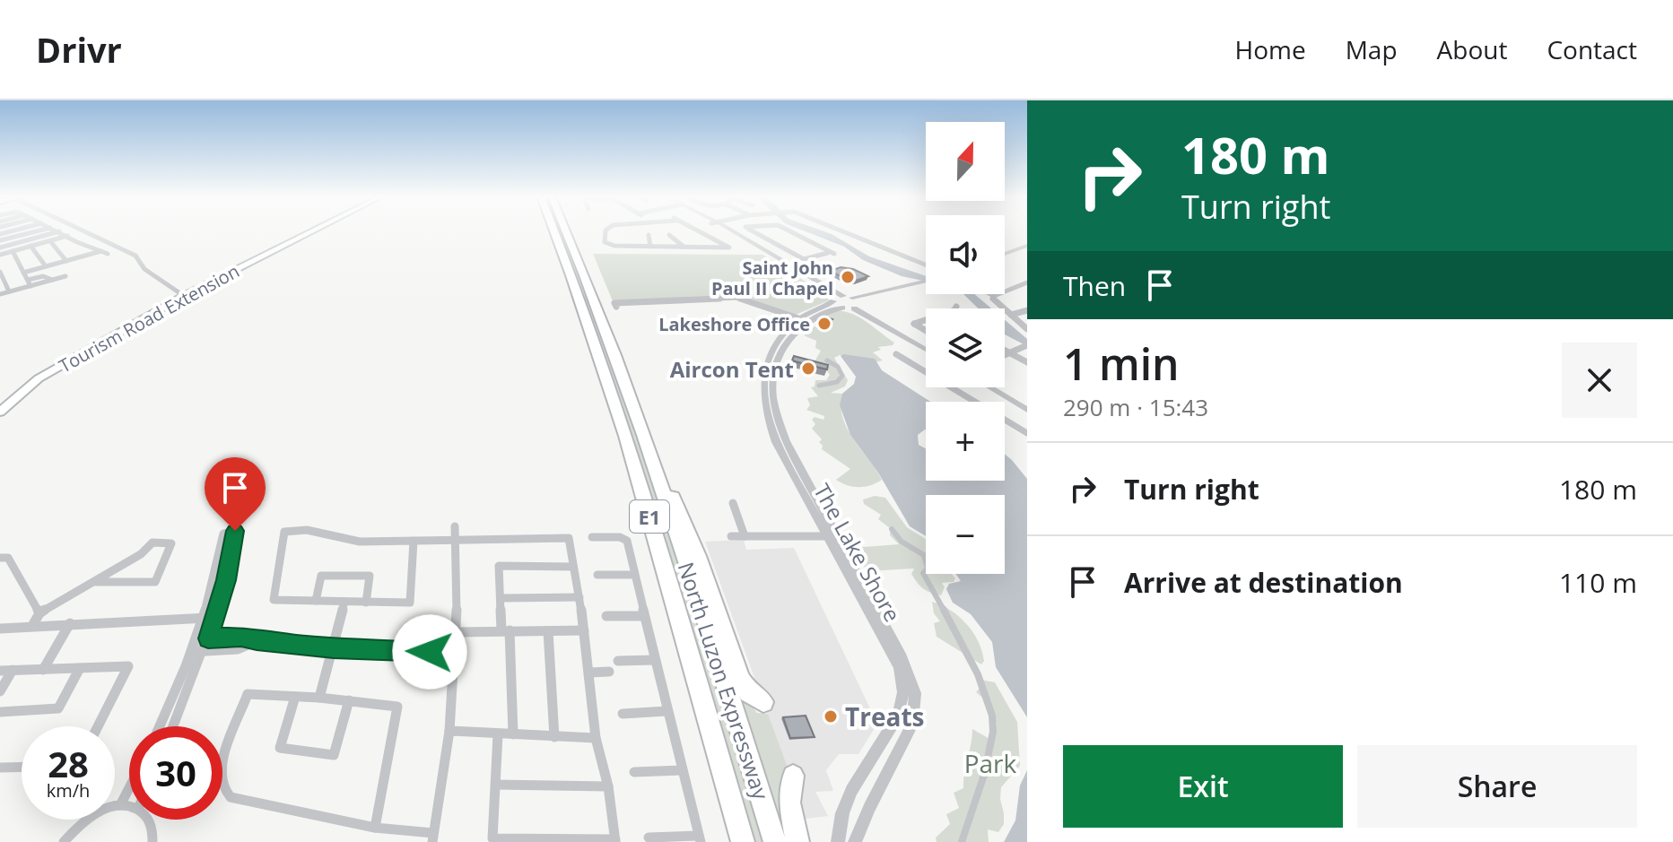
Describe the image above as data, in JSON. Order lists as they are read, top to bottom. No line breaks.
{"streets":{"highway":["E1","North Luzon Expressway"],"main road":["Tourism Road Extension"],"street":["The Lake Shore"]},"parks":["Park"],"places":["Saint John Paul II Chapel","Lakeshore Office","Aircon Tent","Treats"],"north":"top","page":{"header":"Drivr","nav":["Home","Map","About","Contact"],"turn":["180 m","Turn right"],"map_buttons":["+","−"],"then":"Then","heading":["1 min","290 m · 15:43"],"list":[{"name":"Turn right","value":"180 m"},{"name":"Arrive at destination","value":"110 m"}],"speed":"28 km/h","limit":"30","buttons":["Exit","Share"]}}
